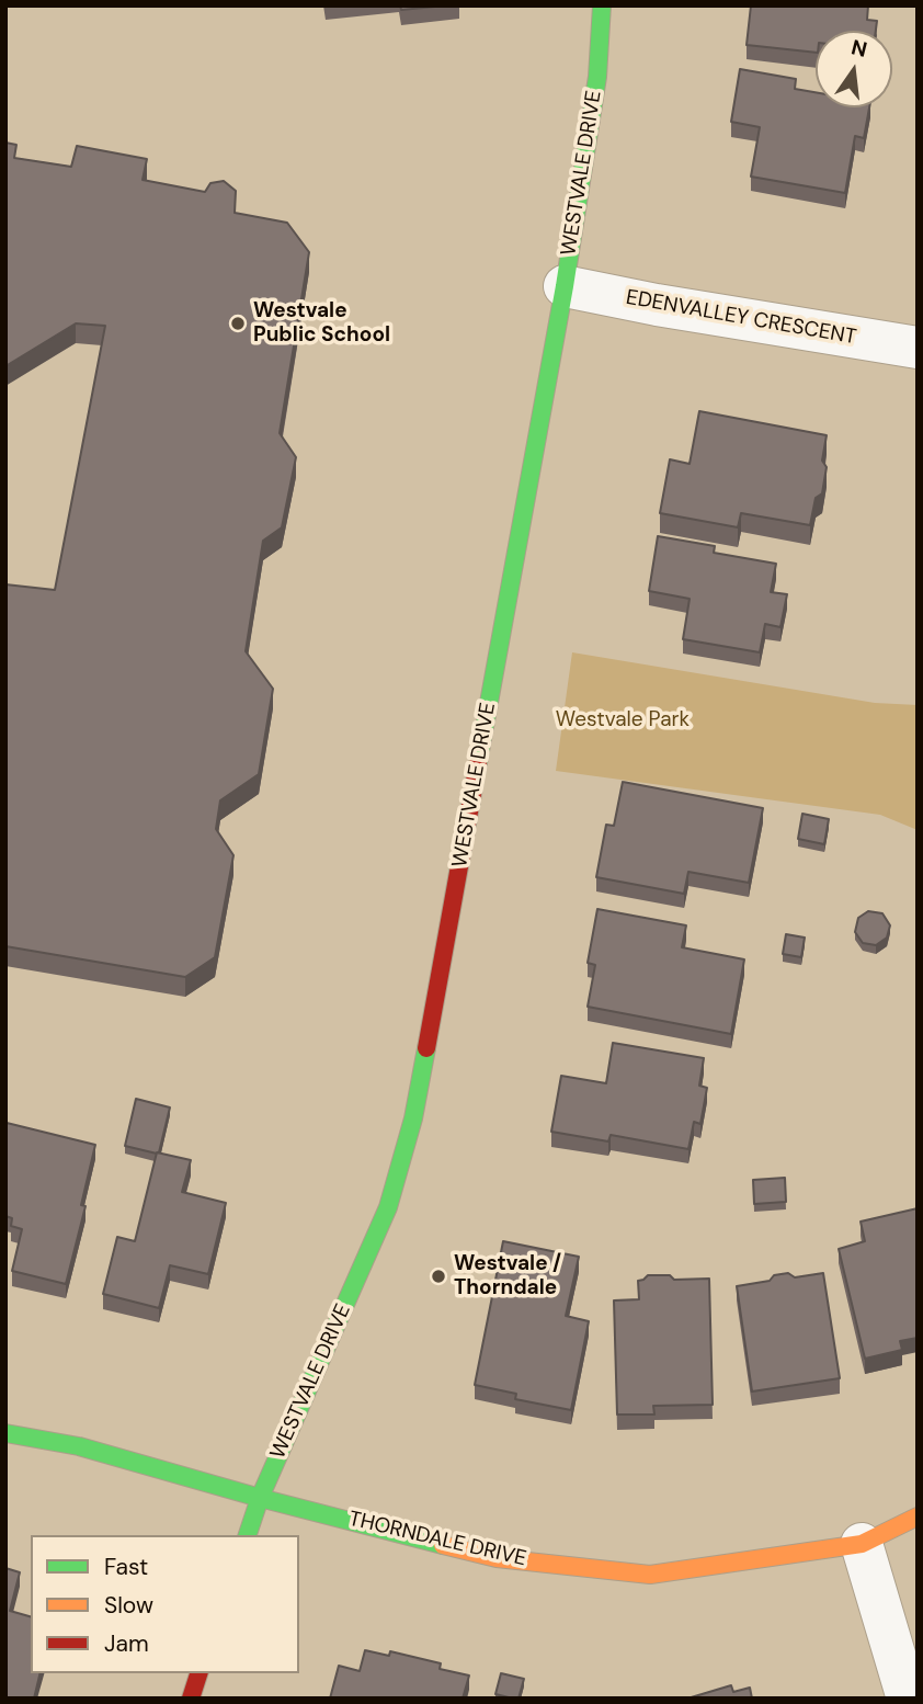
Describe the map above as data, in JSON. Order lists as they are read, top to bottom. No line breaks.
{"streets":{"street":["WESTVALE DRIVE","EDENVALLEY CRESCENT","THORNDALE DRIVE"]},"crossings":[["WESTVALE DRIVE","EDENVALLEY CRESCENT"],["WESTVALE DRIVE","THORNDALE DRIVE"]],"parks":["Westvale Park"],"places":["Westvale Public School","Westvale / Thorndale"],"legend":["Fast","Slow","Jam"],"north":"top"}
